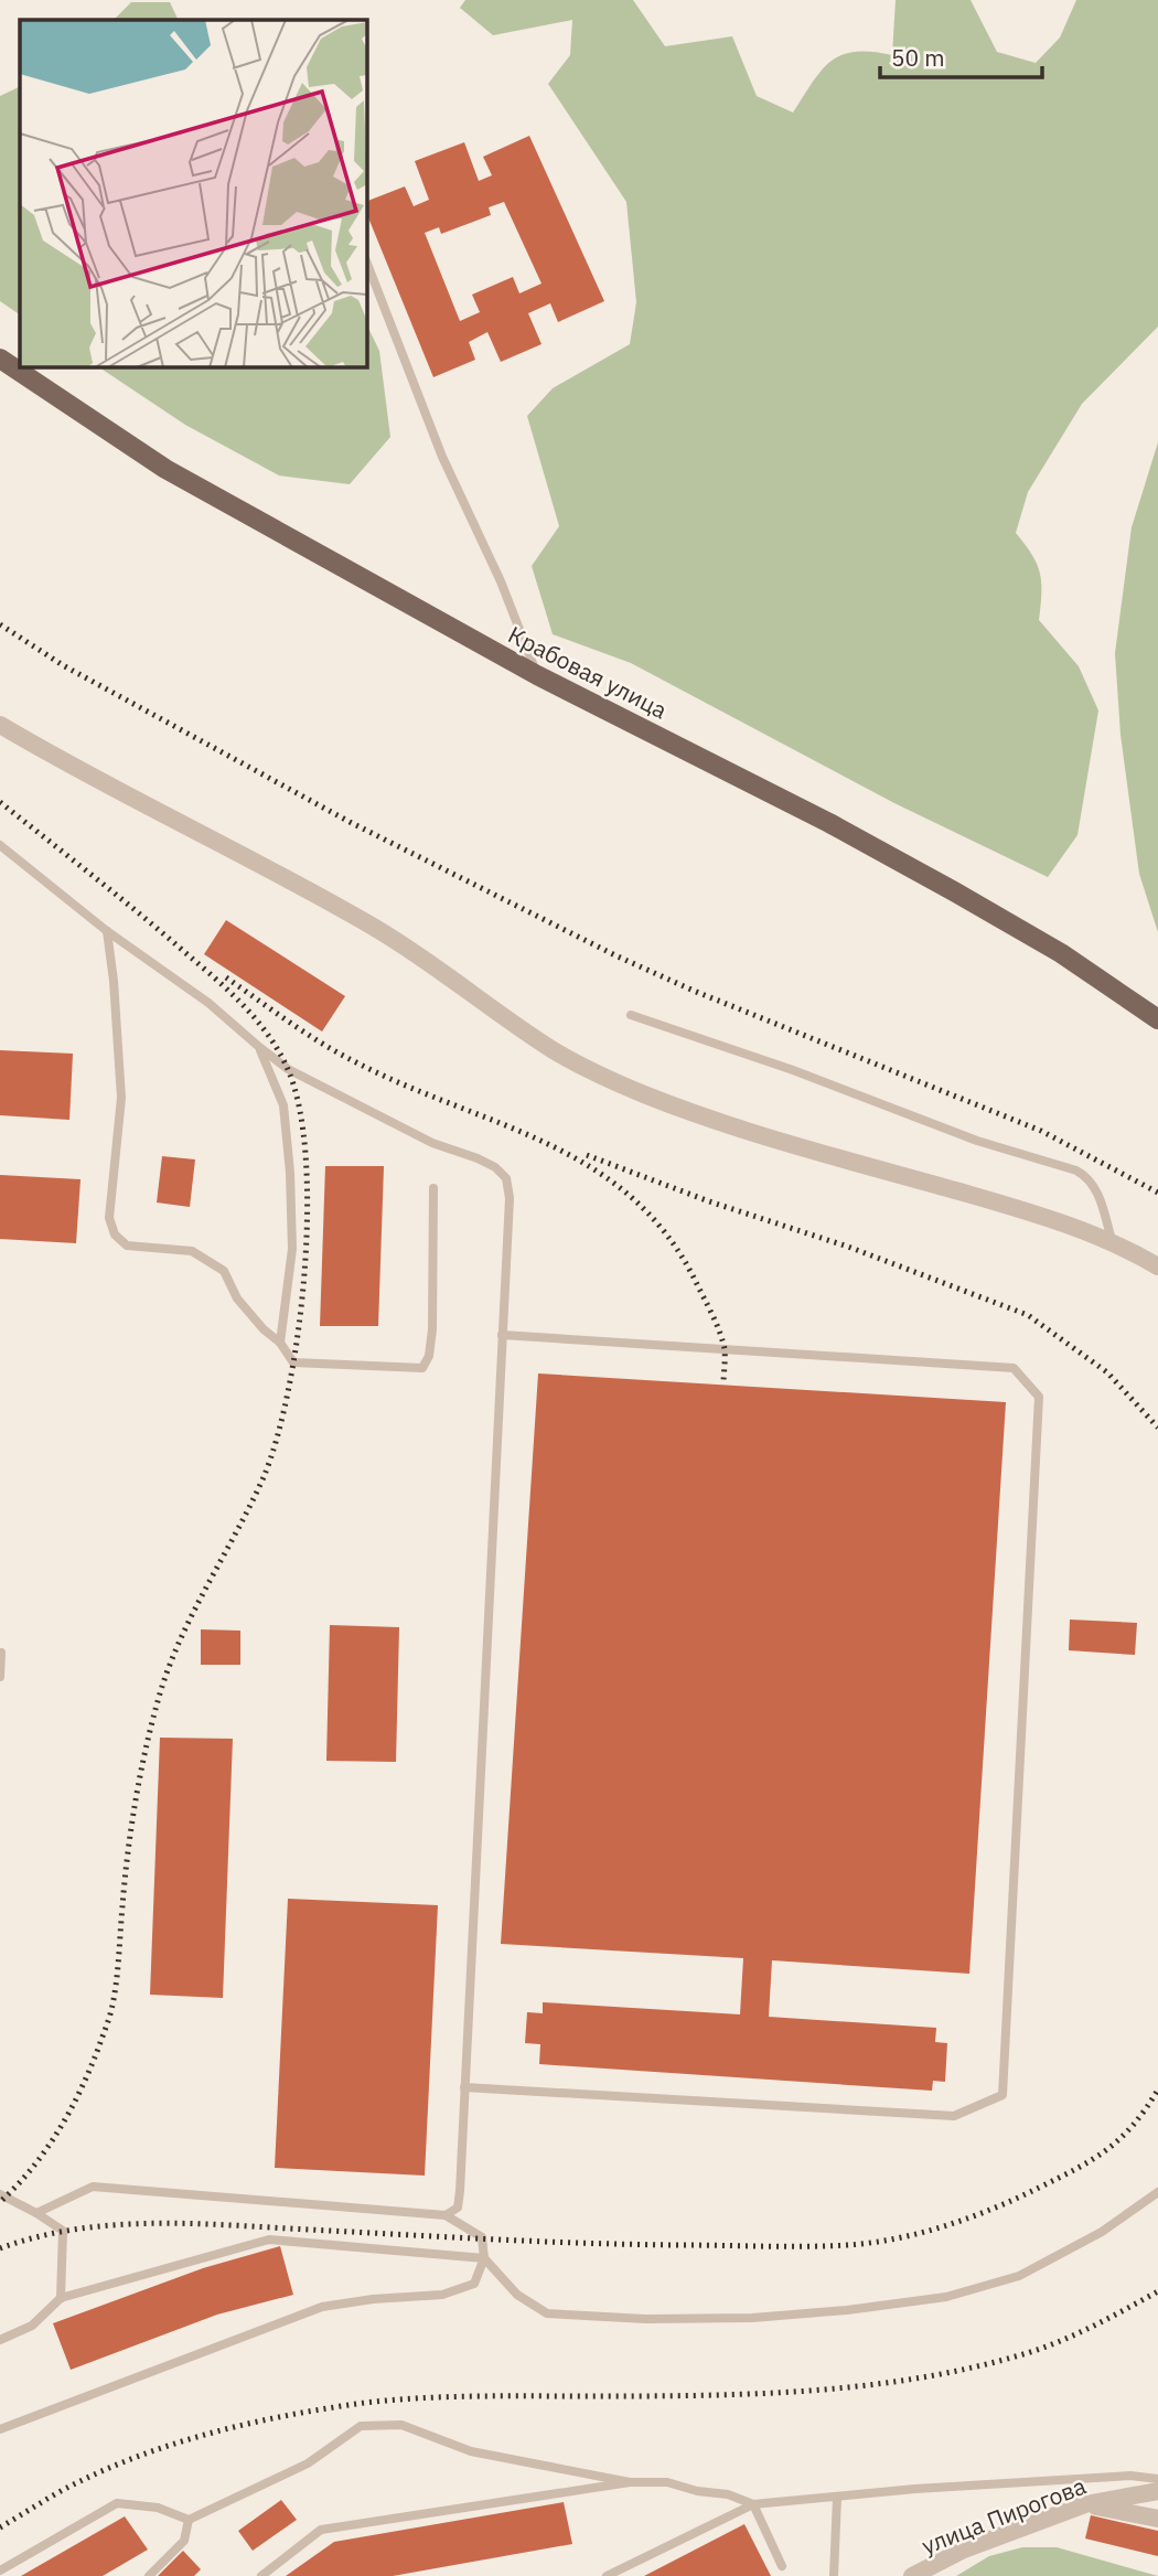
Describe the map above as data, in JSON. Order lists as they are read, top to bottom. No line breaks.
{"streets":{"main road":["Крабовая улица"],"street":["улица Пирогова"]},"scale_bar":"50 m"}
